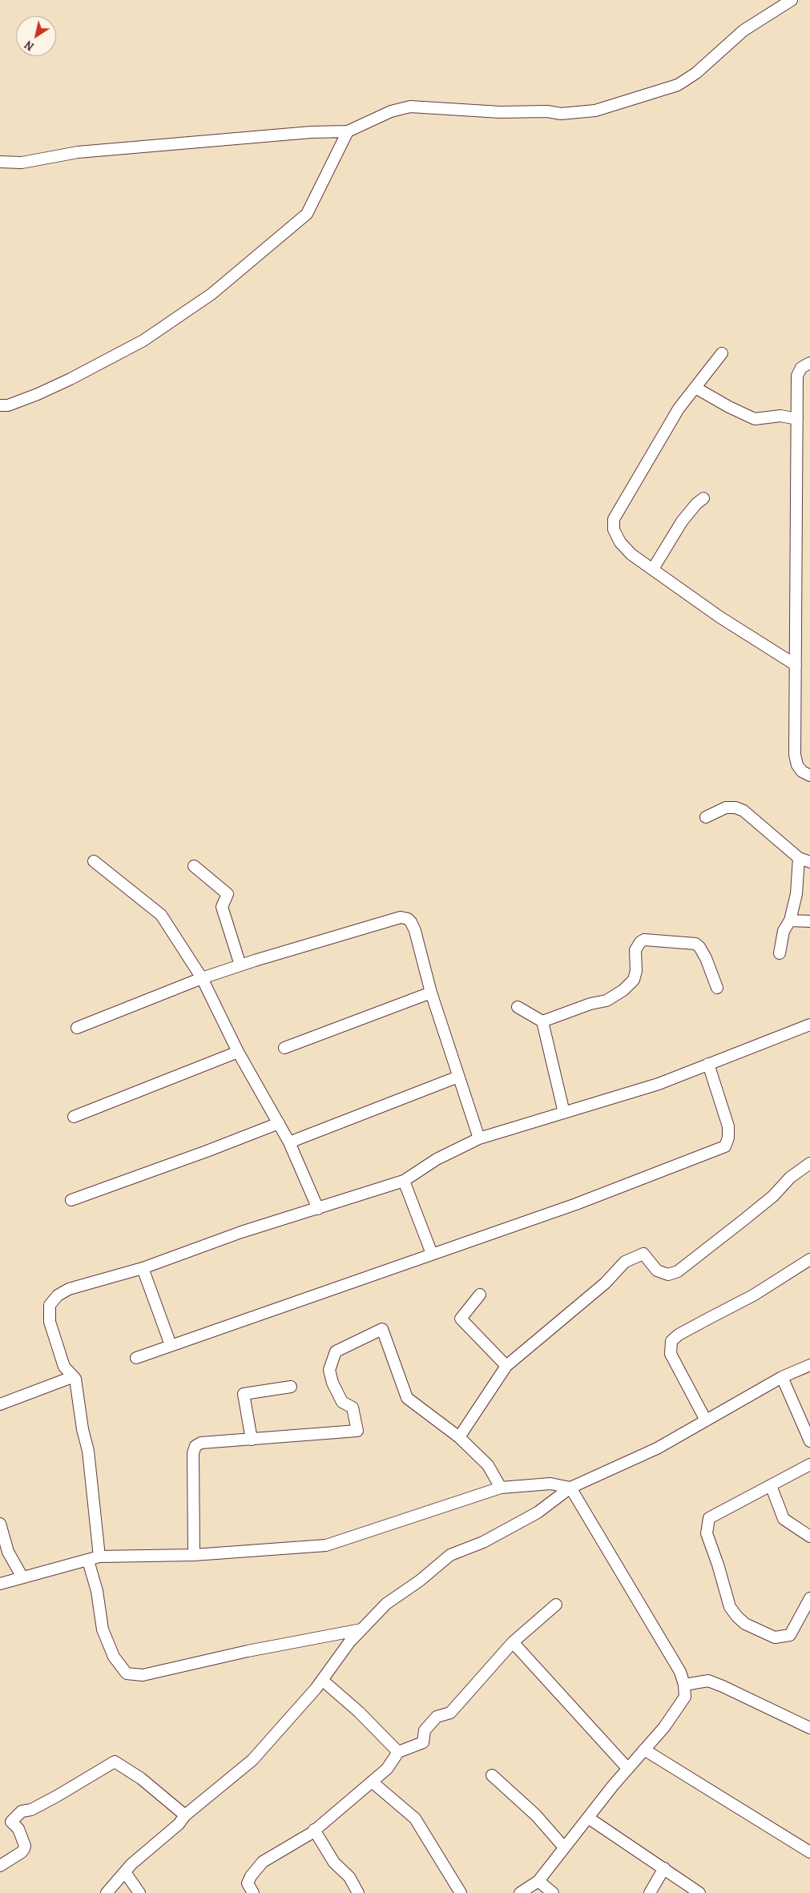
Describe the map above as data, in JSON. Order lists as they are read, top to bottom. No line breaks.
{"north":"bottom left"}
